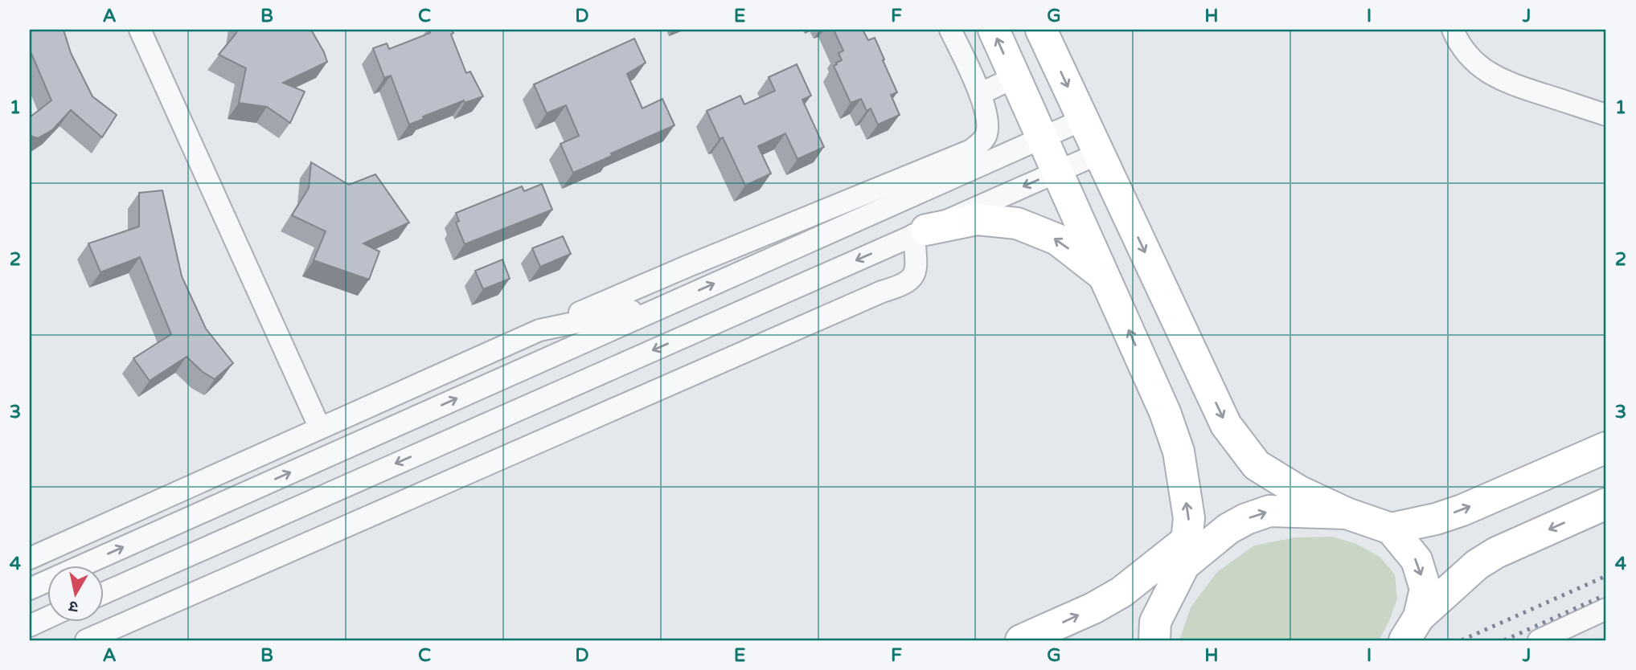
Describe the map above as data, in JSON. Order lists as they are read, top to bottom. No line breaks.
{"north":"bottom","grid":{"columns":["A","B","C","D","E","F","G","H","I","J"],"rows":["1","2","3","4"]}}
